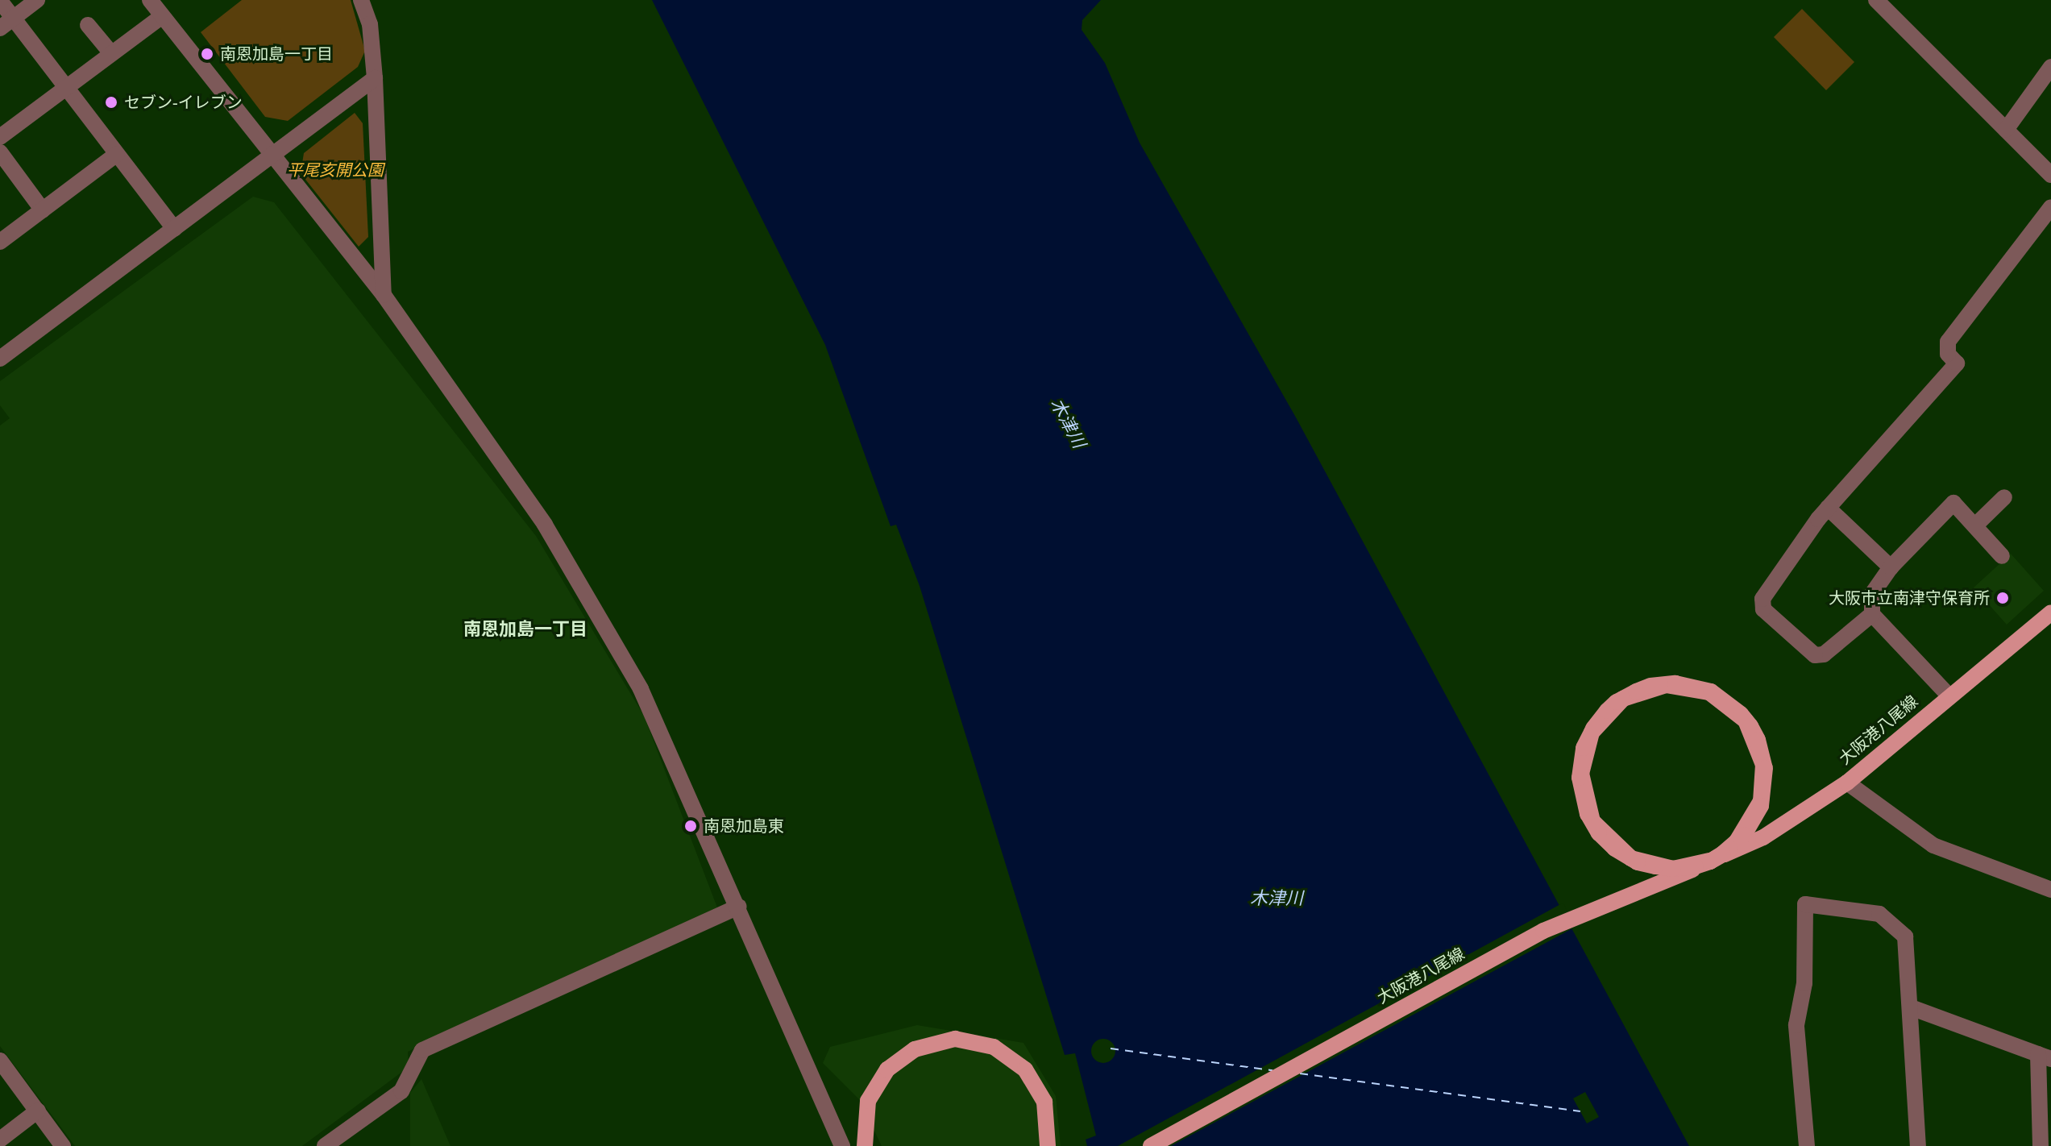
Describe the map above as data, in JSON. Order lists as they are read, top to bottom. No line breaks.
{"streets":{"main road":["大阪港八尾線"]},"districts":["南恩加島一丁目"],"water":["木津川"],"parks":["平尾亥開公園"],"places":["南恩加島一丁目","セブン-イレブン","大阪市立南津守保育所","南恩加島東"]}
